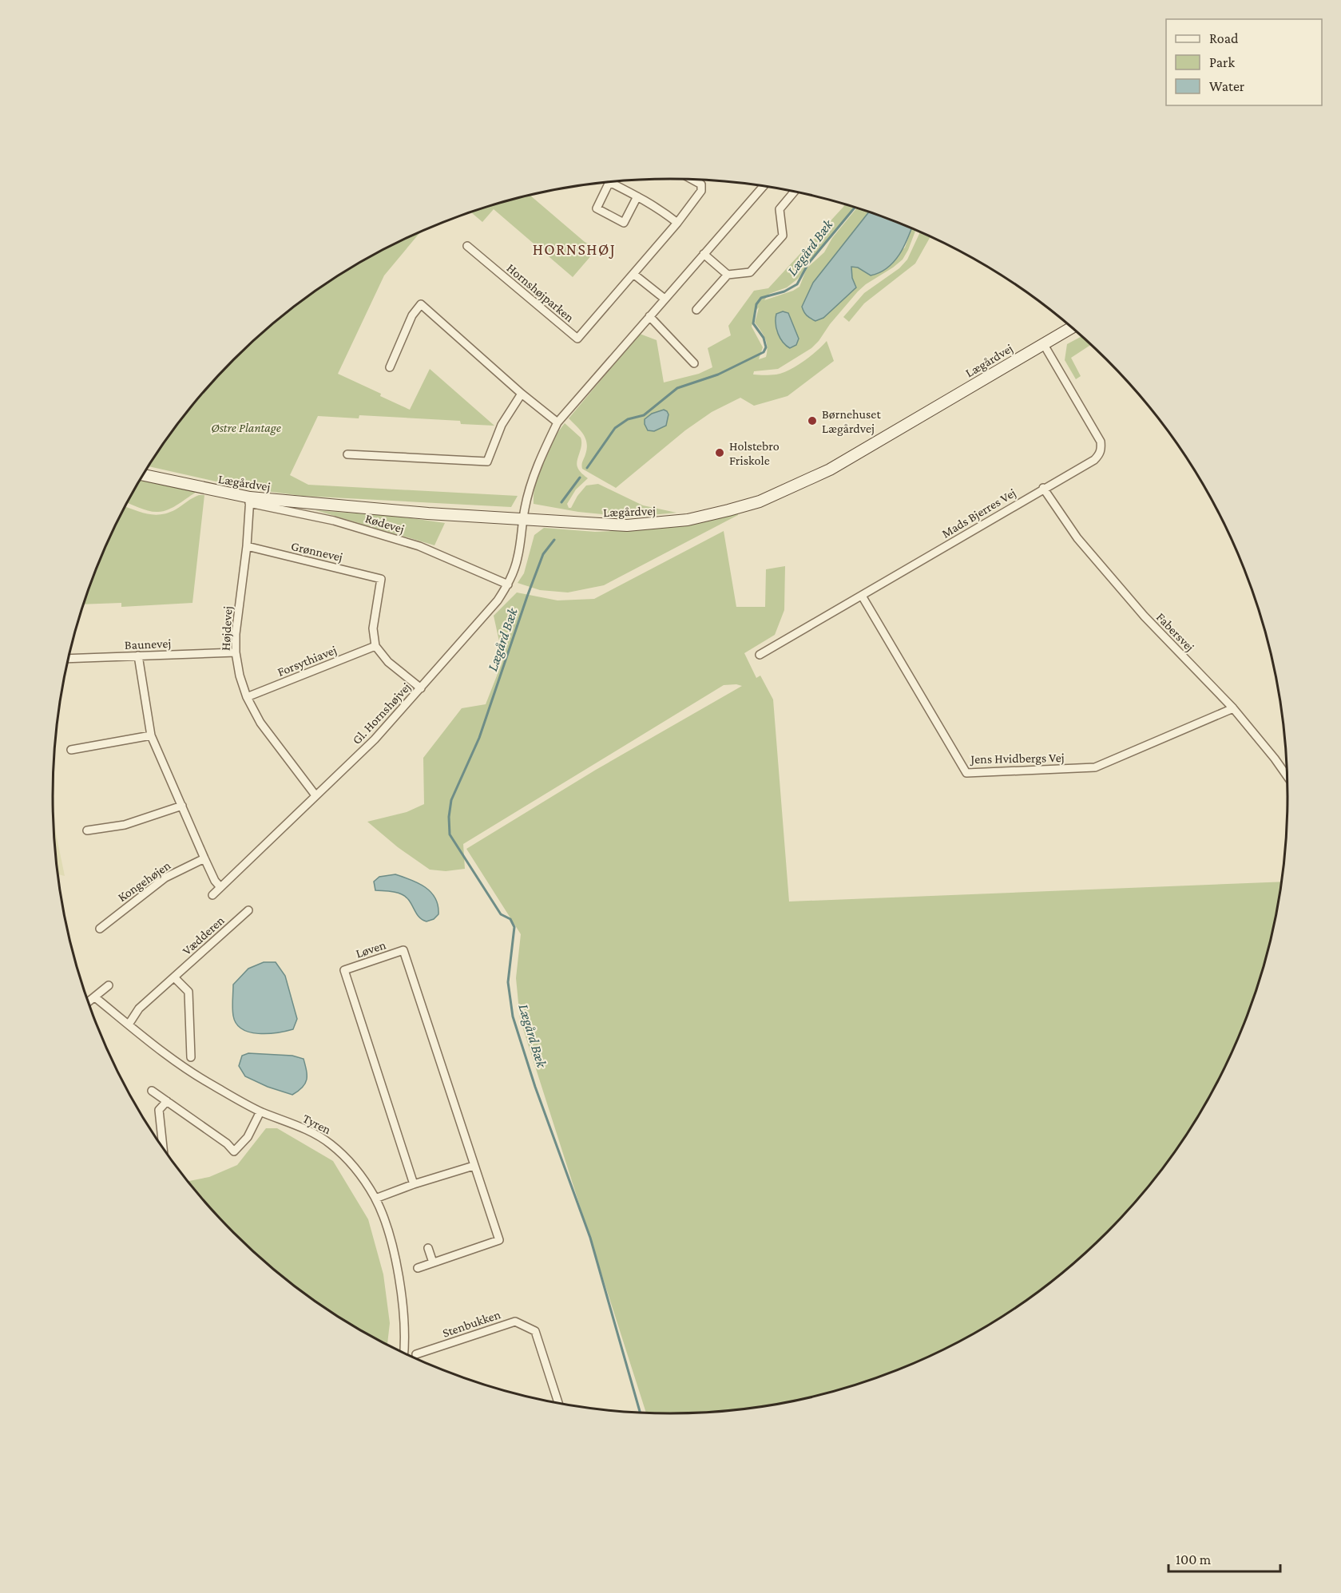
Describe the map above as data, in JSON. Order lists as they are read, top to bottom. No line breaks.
{"streets":{"street":["Hornshøjparken","Lægårdvej","Mads Bjerres Vej","Rødevej","Grønnevej","Højdevej","Fabersvej","Baunevej","Forsythiavej","Gl. Hornshøjvej","Jens Hvidbergs Vej","Kongehøjen","Vædderen","Løven","Tyren","Stenbukken"]},"crossings":[["Lægårdvej","Mads Bjerres Vej"],["Lægårdvej","Rødevej"],["Lægårdvej","Højdevej"],["Lægårdvej","Gl. Hornshøjvej"],["Mads Bjerres Vej","Fabersvej"],["Mads Bjerres Vej","Jens Hvidbergs Vej"],["Rødevej","Højdevej"],["Rødevej","Gl. Hornshøjvej"],["Grønnevej","Højdevej"],["Grønnevej","Forsythiavej"],["Højdevej","Baunevej"],["Højdevej","Forsythiavej"],["Højdevej","Gl. Hornshøjvej"],["Fabersvej","Jens Hvidbergs Vej"],["Vædderen","Tyren"]],"districts":["HORNSHØJ"],"water":["Lægård Bæk"],"parks":["Østre Plantage"],"places":["Børnehuset Lægårdvej","Holstebro Friskole"],"legend":["Road","Park","Water"],"scale_bar":"100 m"}
